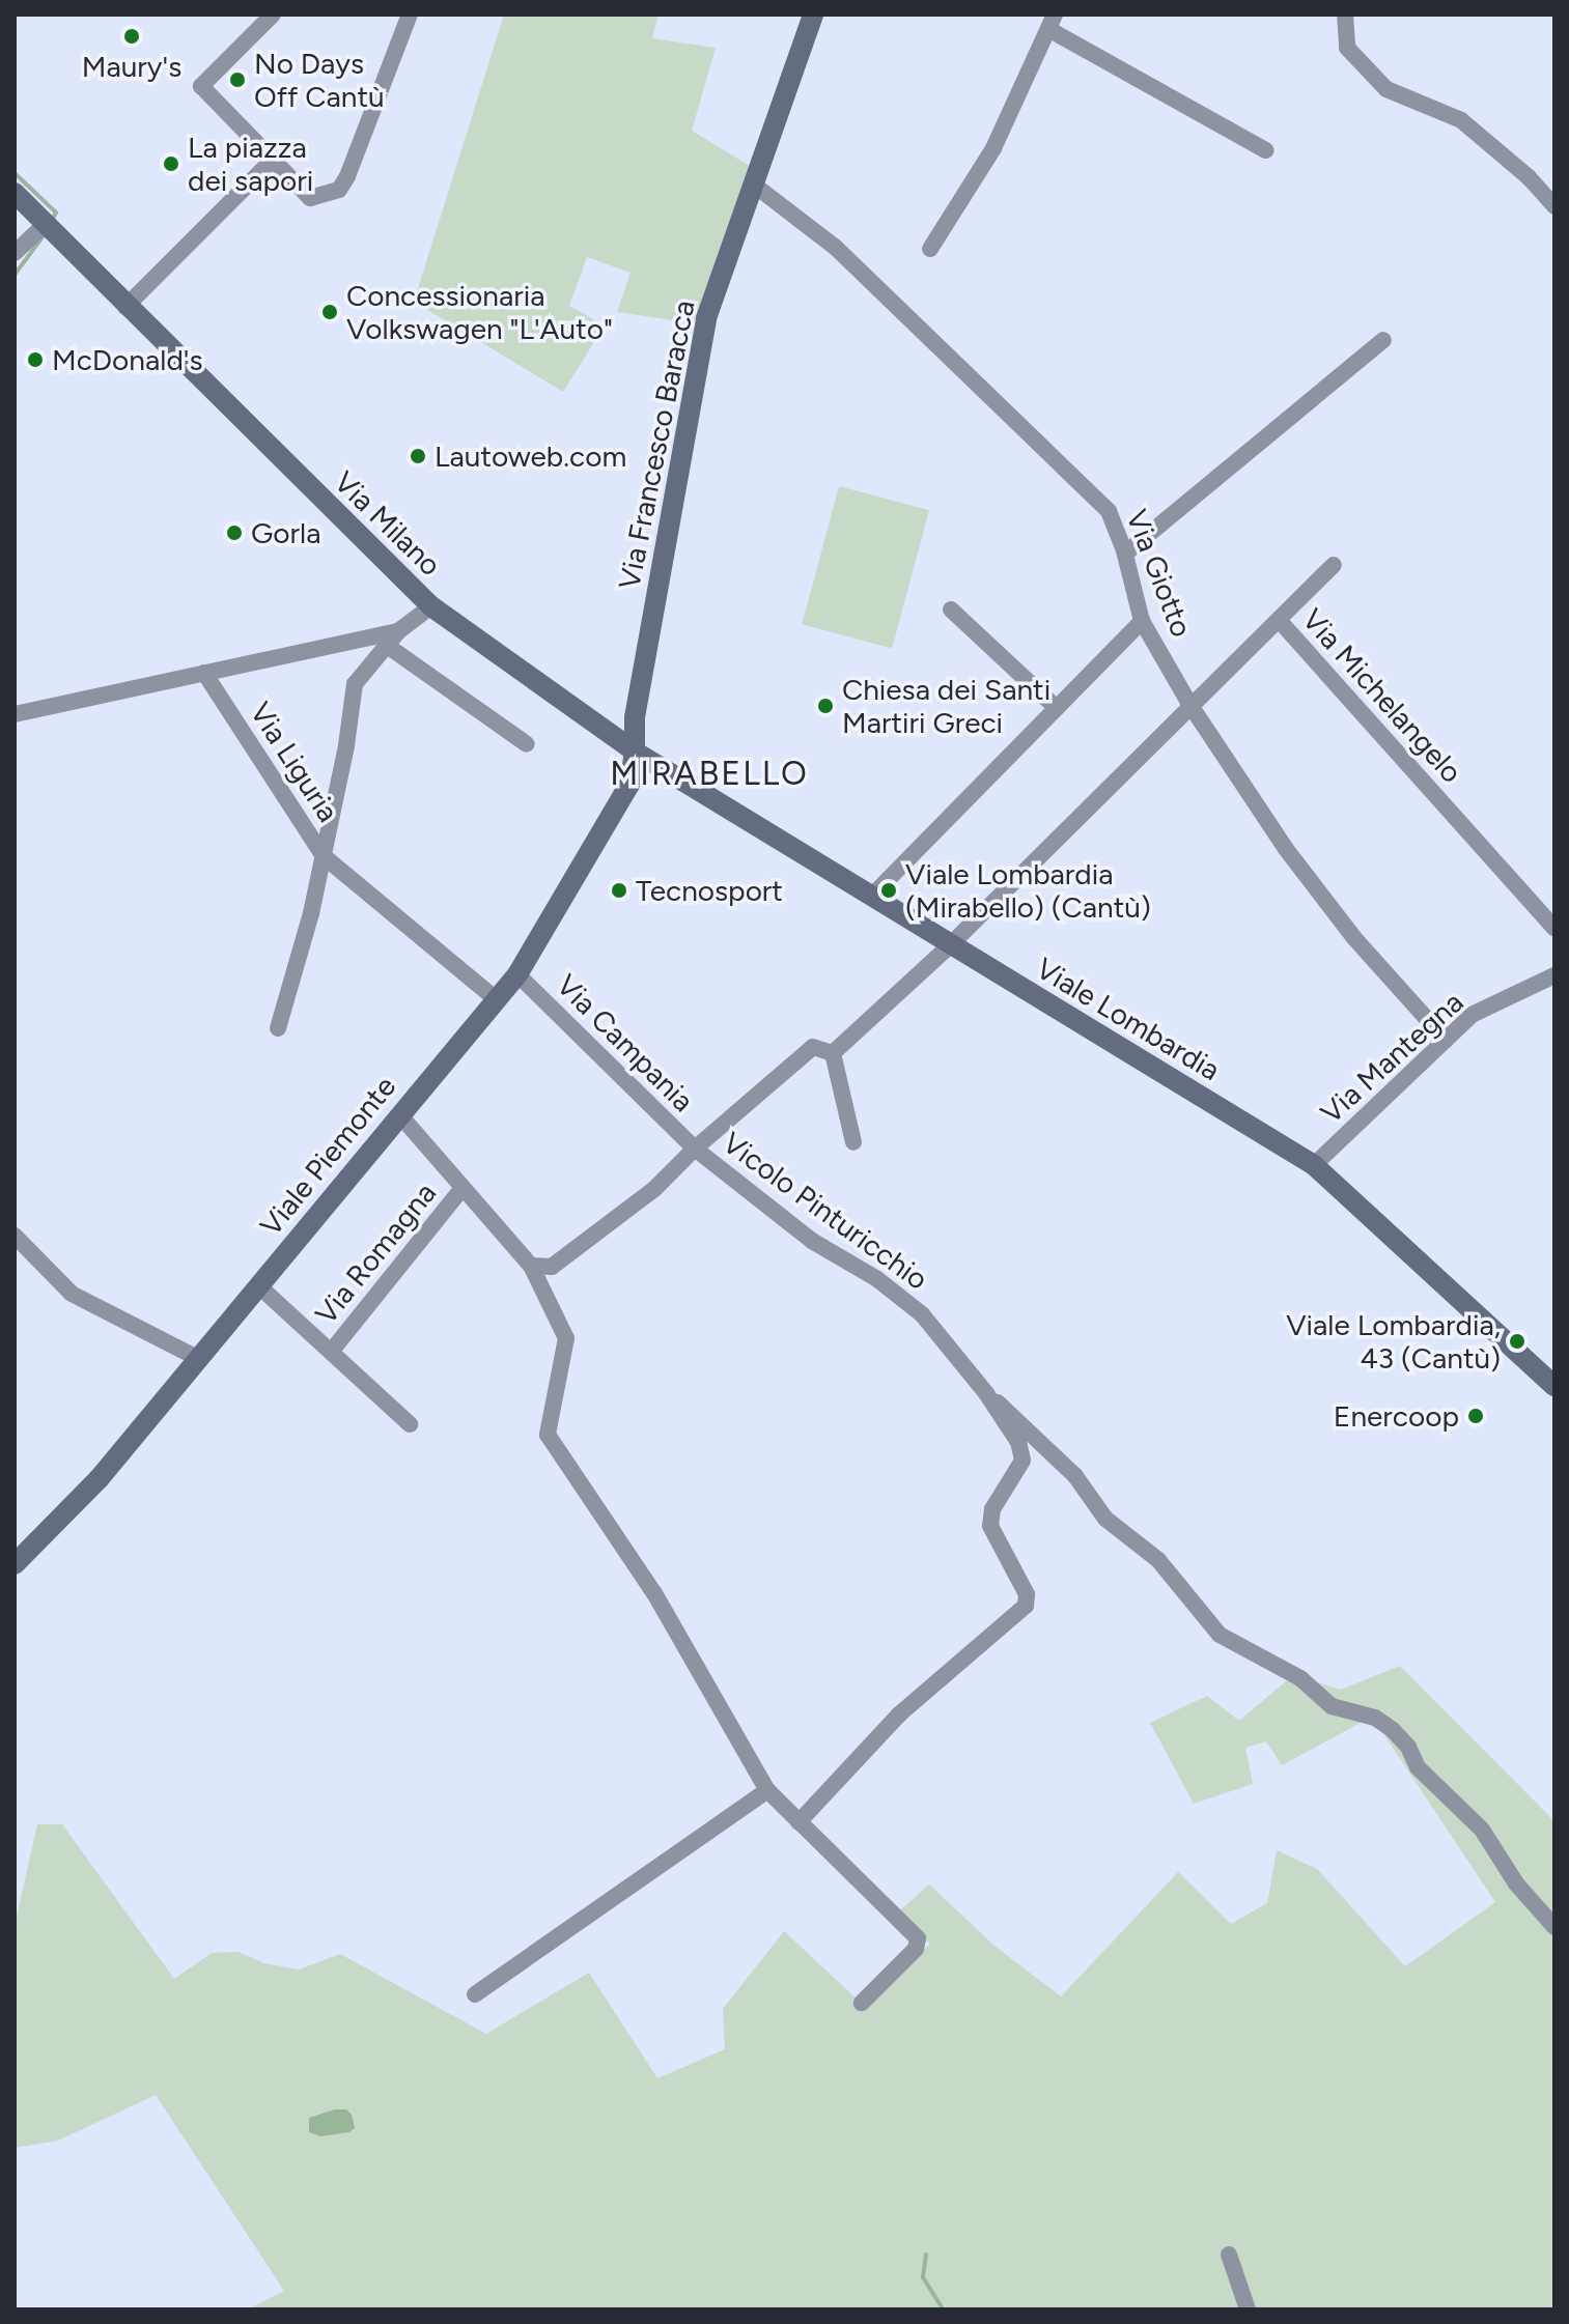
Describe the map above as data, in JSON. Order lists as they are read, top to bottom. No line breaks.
{"streets":{"main road":["Via Francesco Baracca","Via Milano","Viale Lombardia","Viale Piemonte"],"street":["Via Giotto","Via Michelangelo","Via Liguria","Via Campania","Via Mantegna","Vicolo Pinturicchio","Via Romagna"]},"crossings":[["Via Francesco Baracca","Via Milano"],["Via Francesco Baracca","Via Giotto"],["Via Francesco Baracca","Viale Lombardia"],["Via Francesco Baracca","Viale Piemonte"],["Via Milano","Via Liguria"],["Via Milano","Viale Lombardia"],["Via Milano","Viale Piemonte"],["Via Giotto","Via Michelangelo"],["Via Giotto","Via Mantegna"],["Via Michelangelo","Viale Lombardia"],["Viale Lombardia","Via Mantegna"],["Viale Lombardia","Viale Piemonte"],["Via Campania","Viale Piemonte"],["Via Campania","Vicolo Pinturicchio"]],"districts":["MIRABELLO"],"places":["Maury's","No Days Off Cantù","La piazza dei sapori","Concessionaria Volkswagen \"L'Auto\"","McDonald's","Lautoweb.com","Gorla","Chiesa dei Santi Martiri Greci","Tecnosport","Viale Lombardia (Mirabello) (Cantù)","Viale Lombardia, 43 (Cantù)","Enercoop"]}
